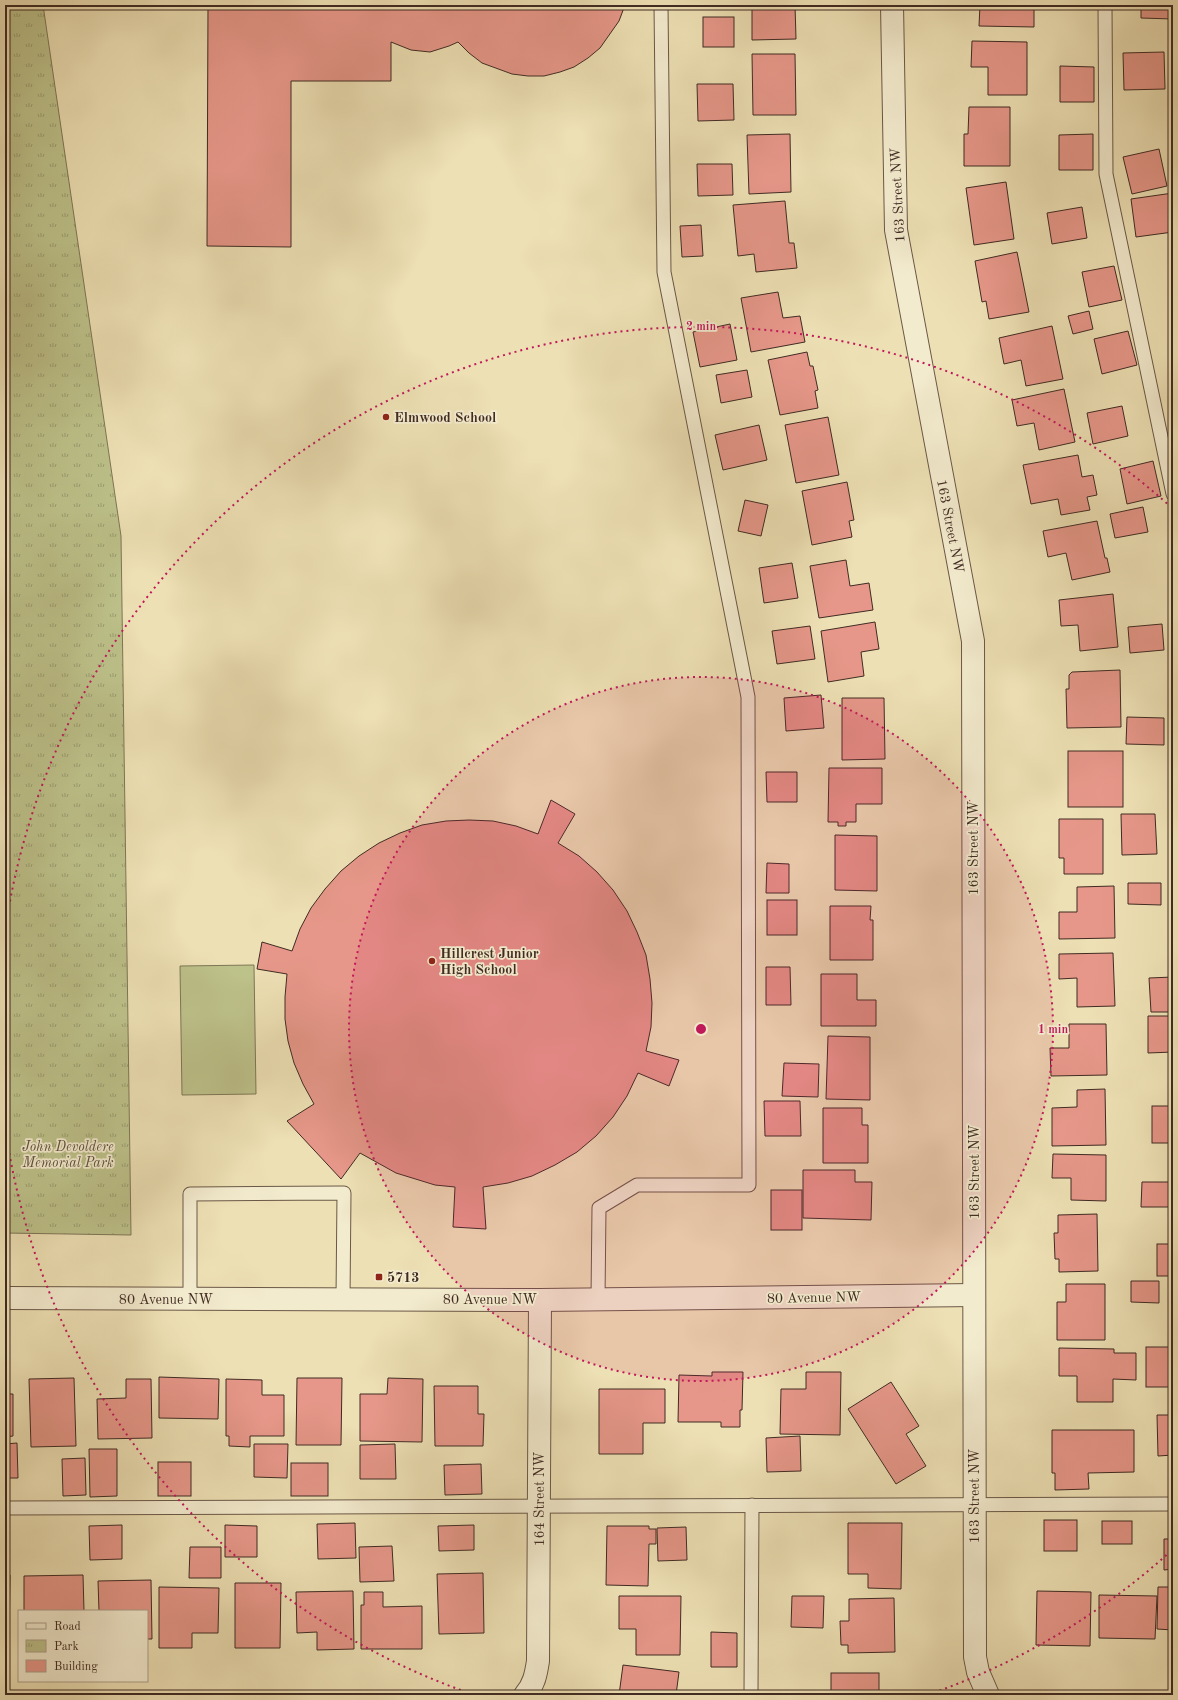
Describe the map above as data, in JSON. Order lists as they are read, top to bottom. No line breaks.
{"streets":{"street":["163 Street NW","80 Avenue NW","164 Street NW"]},"crossings":[["163 Street NW","80 Avenue NW"],["80 Avenue NW","164 Street NW"]],"parks":["John Devoldere Memorial Park"],"places":{"other":["Elmwood School","Hillcrest Junior High School"],"transit":["5713"]},"legend":["Road","Park","Building"],"rings":["2 min","1 min"]}
